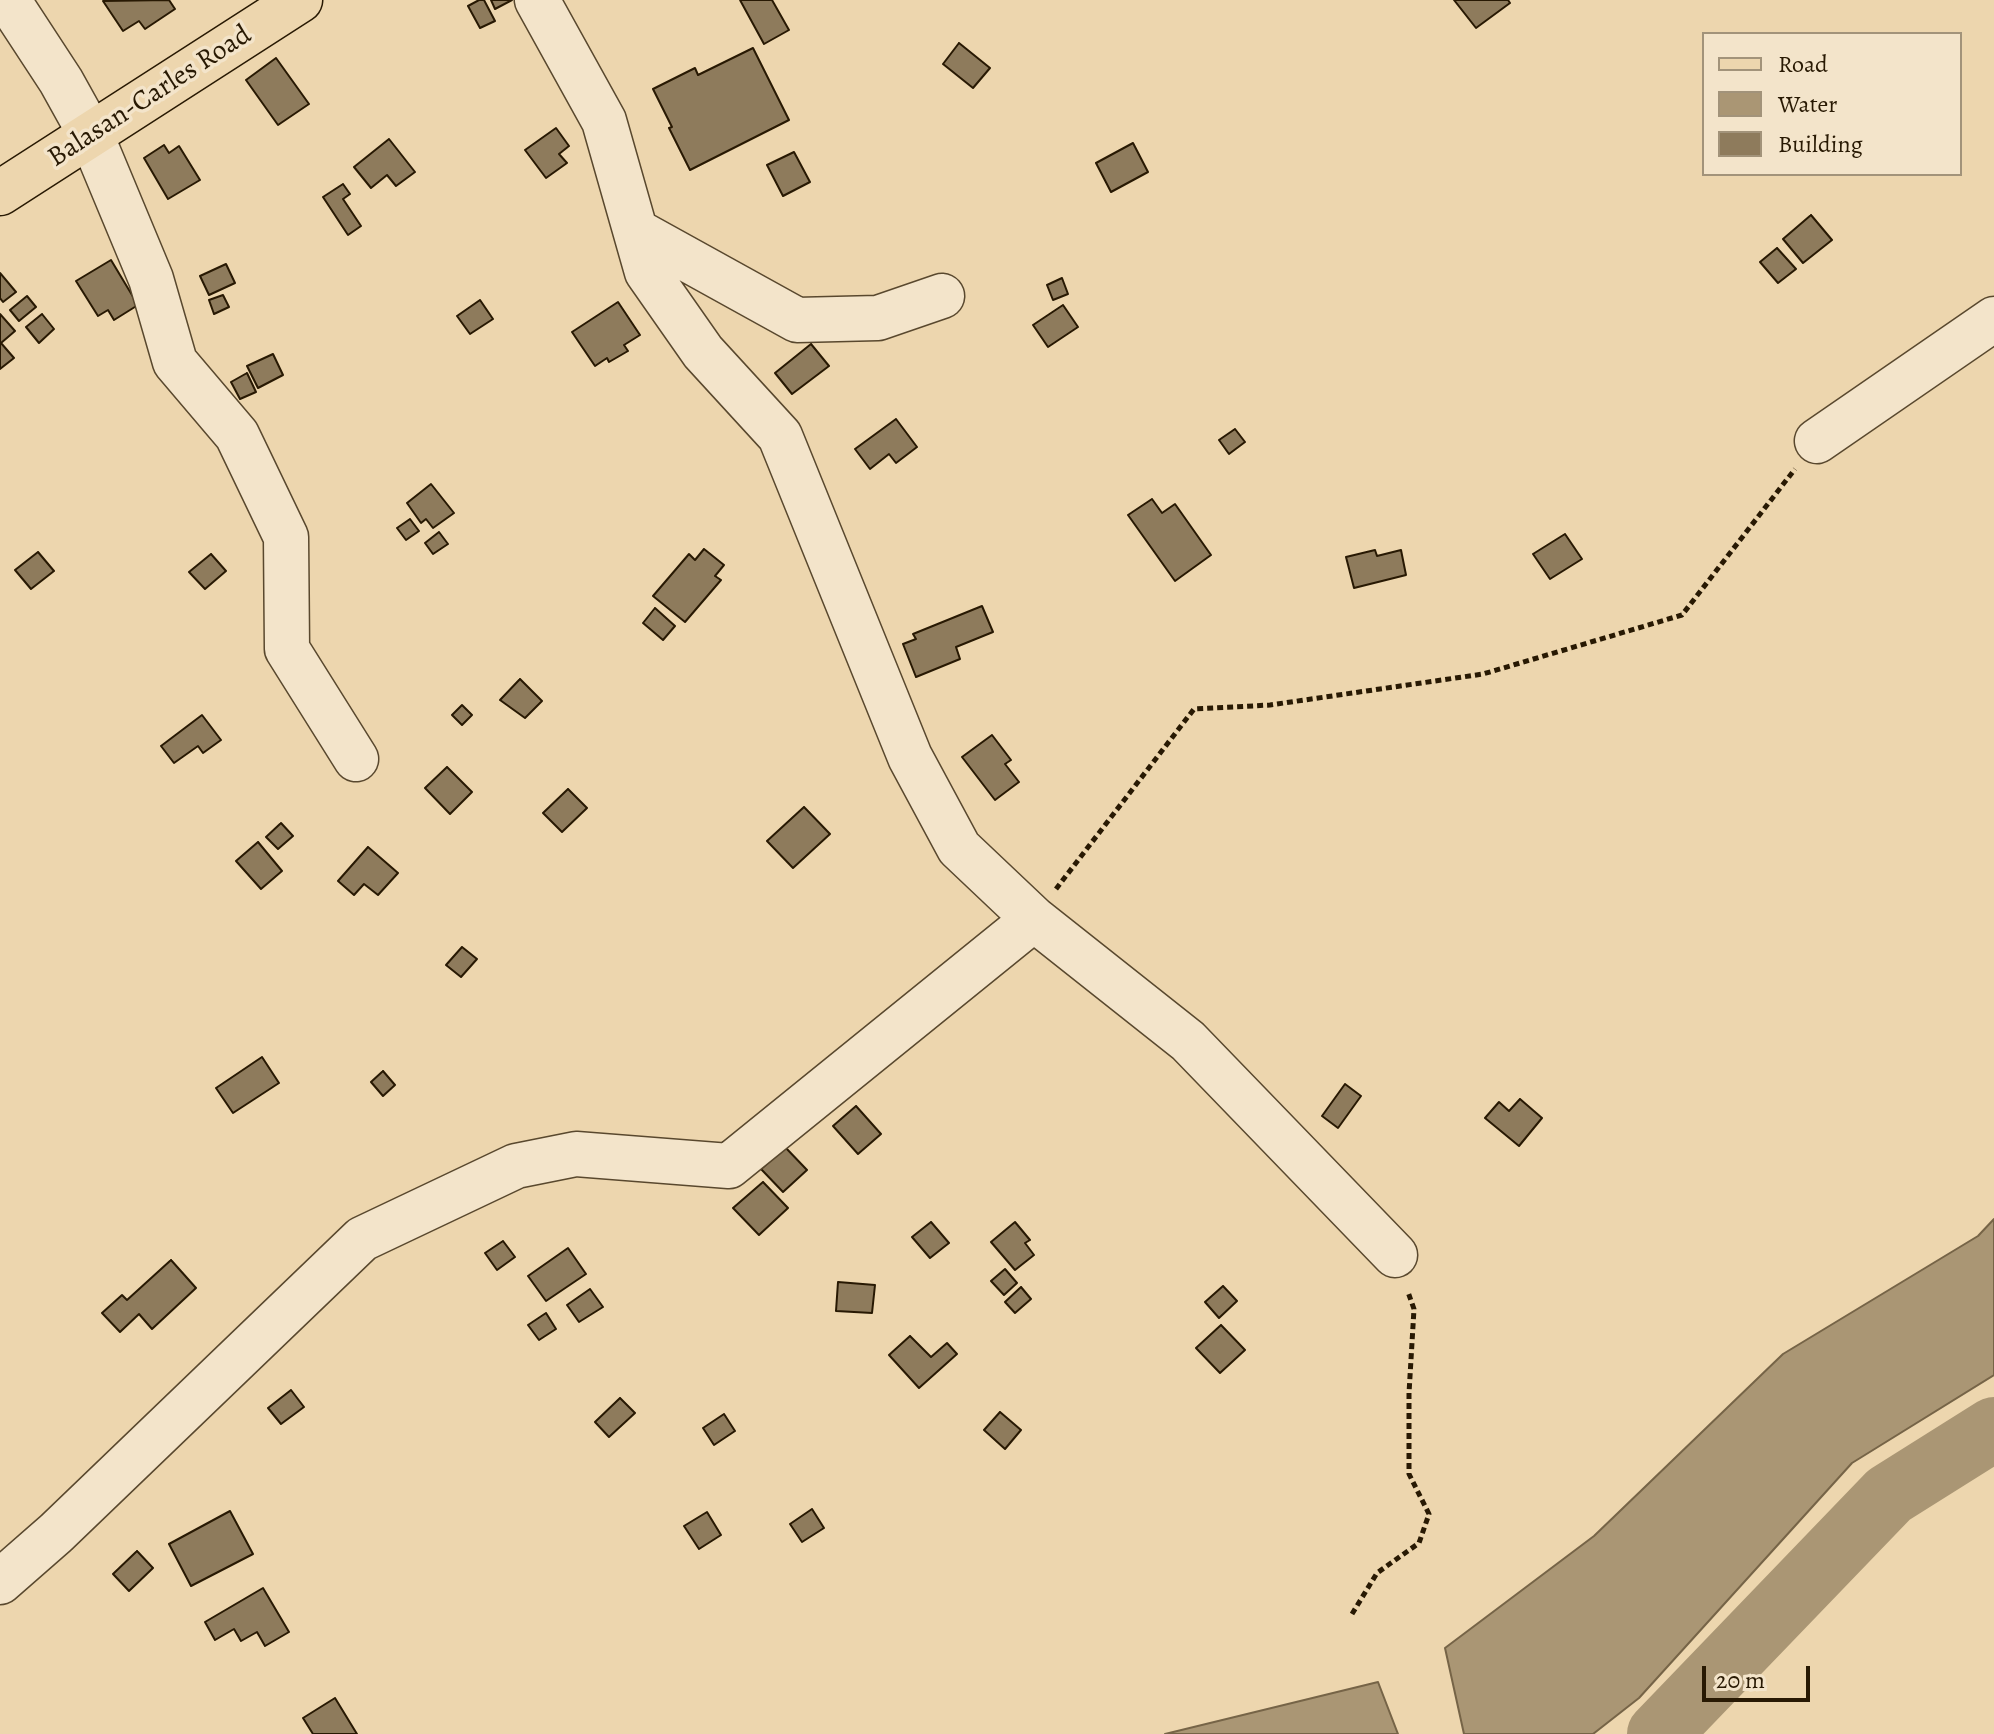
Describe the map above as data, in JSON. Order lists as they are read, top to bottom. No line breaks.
{"streets":{"main road":["Balasan-Carles Road"]},"legend":["Road","Water","Building"],"scale_bar":"20 m"}
